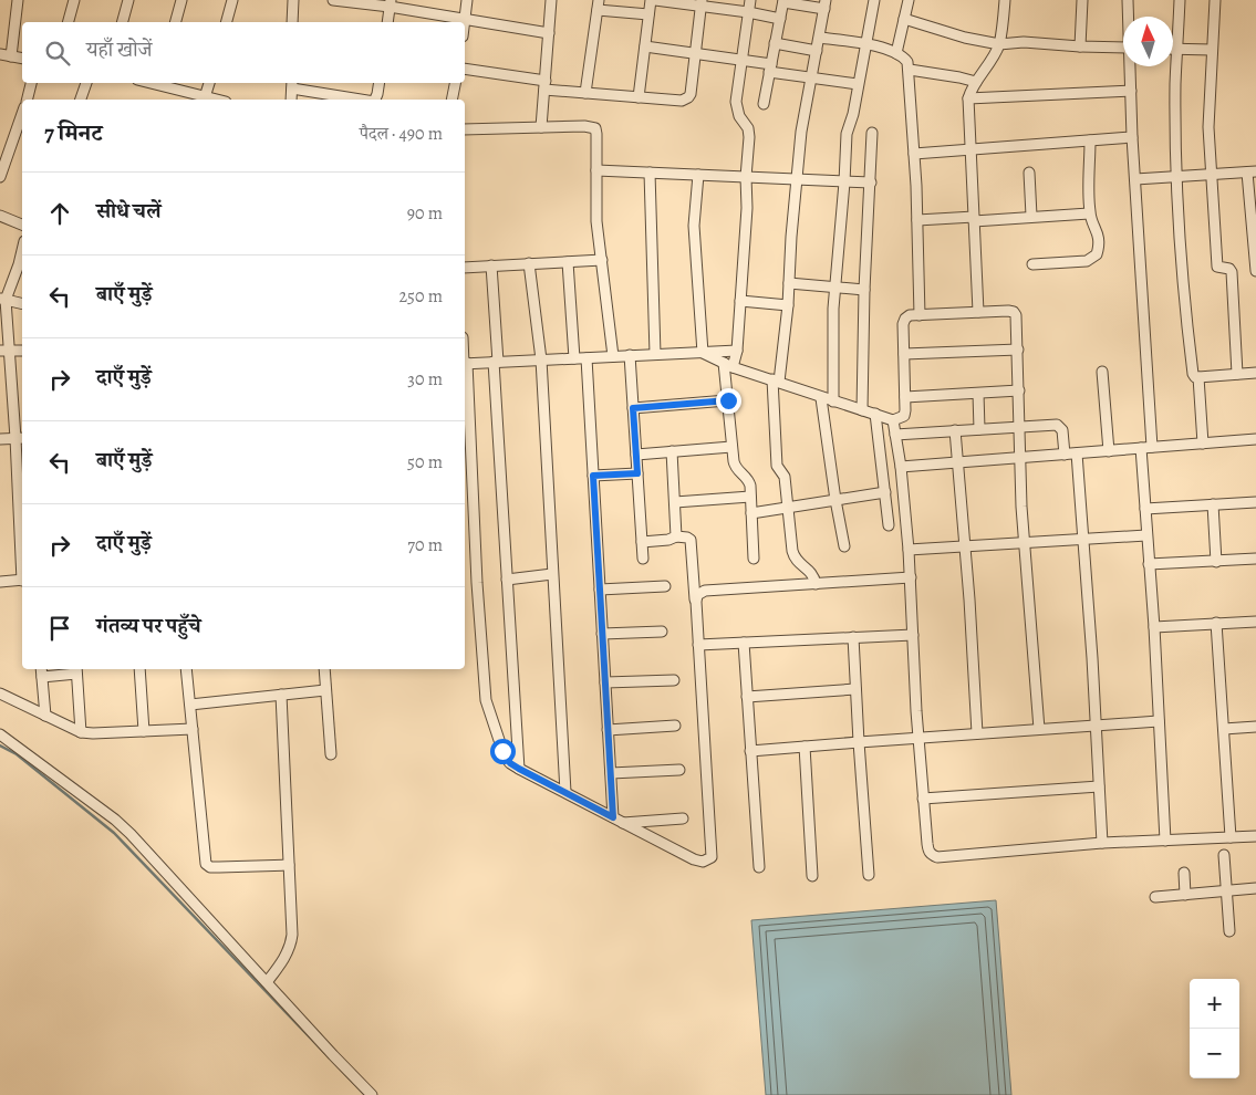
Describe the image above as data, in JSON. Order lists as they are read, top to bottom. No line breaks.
{"north":"top","page":{"search":"यहाँ खोजें","heading":["7 मिनट","पैदल · 490 m"],"list":[["सीधे चलें","90 m"],["बाएँ मुड़ें","250 m"],["दाएँ मुड़ें","30 m"],["बाएँ मुड़ें","50 m"],["दाएँ मुड़ें","70 m"],"गंतव्य पर पहुँचे"],"map_buttons":["+","−"]}}
